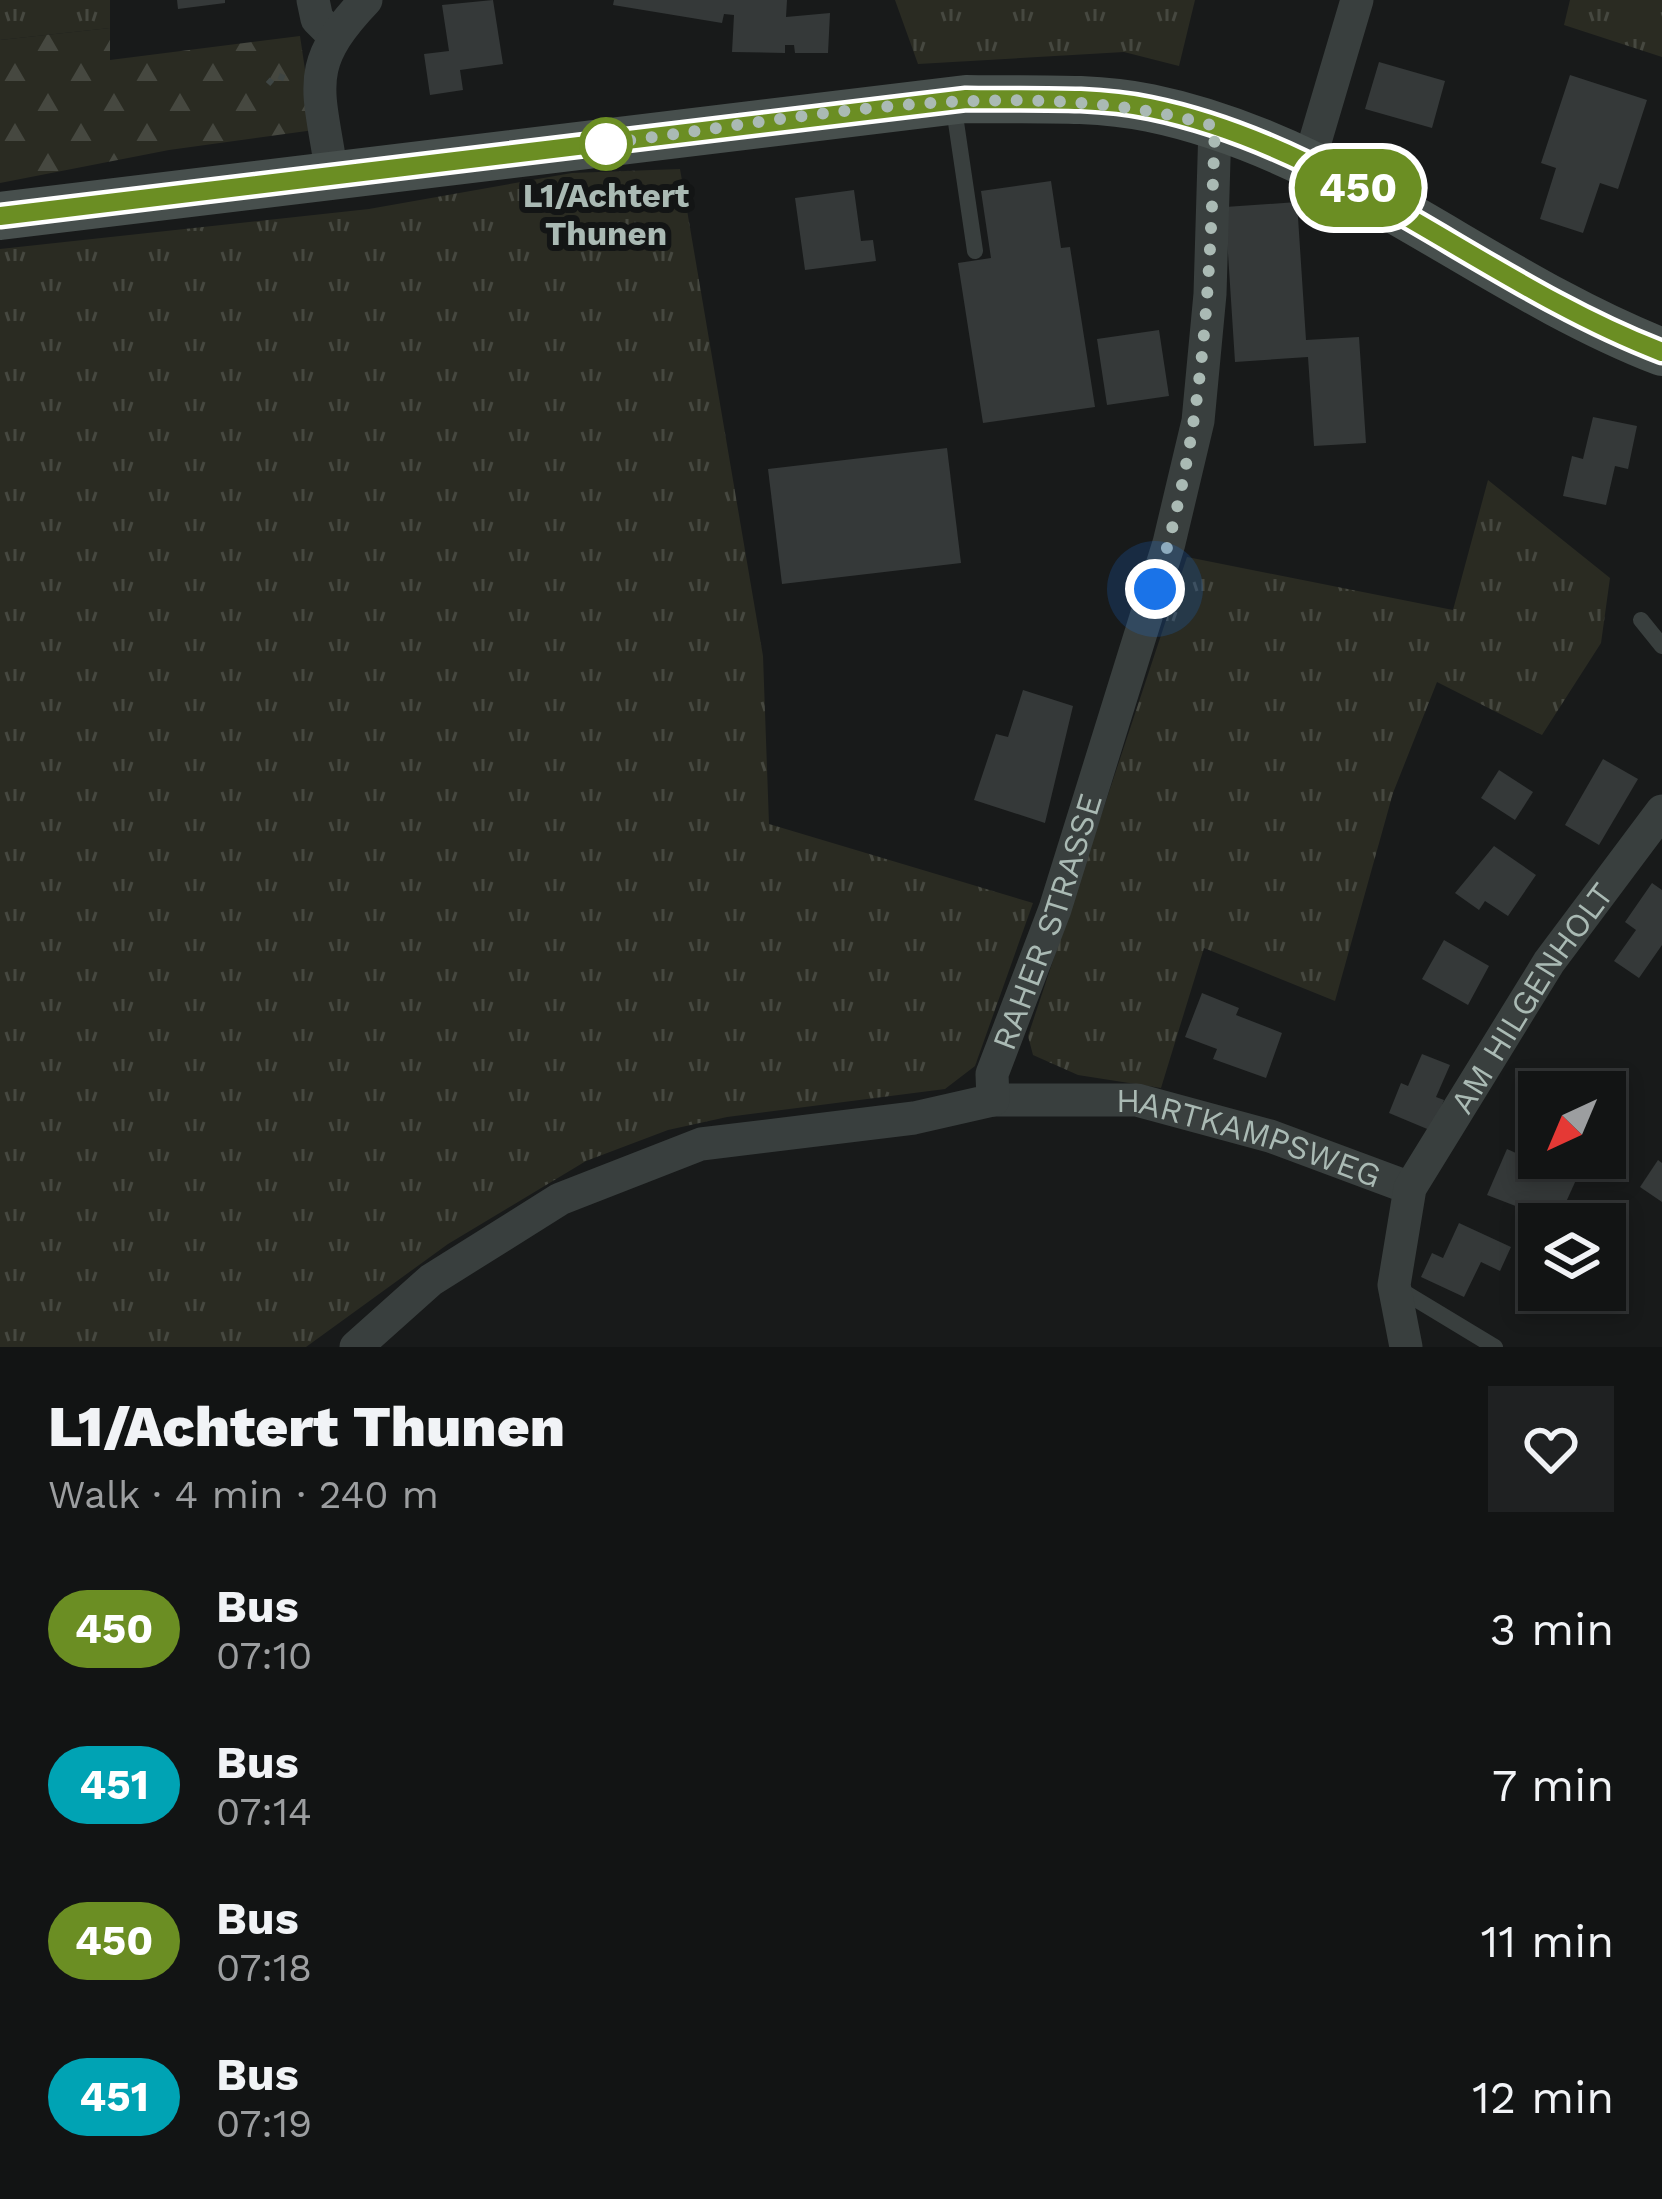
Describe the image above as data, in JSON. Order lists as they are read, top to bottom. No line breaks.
{"streets":{"street":["RAHER STRASSE","AM HILGENHOLT","HARTKAMPSWEG"]},"crossings":[["RAHER STRASSE","HARTKAMPSWEG"],["AM HILGENHOLT","HARTKAMPSWEG"]],"places":["L1/Achtert Thunen"],"lines":["bus line 450"],"north":"bottom left","page":{"on_map":"450","heading":["L1/Achtert Thunen","Walk · 4 min · 240 m"],"list":[{"mark":"450","name":"Bus","note":"07:10","value":"3 min"},{"mark":"451","name":"Bus","note":"07:14","value":"7 min"},{"mark":"450","name":"Bus","note":"07:18","value":"11 min"},{"mark":"451","name":"Bus","note":"07:19","value":"12 min"}]}}
